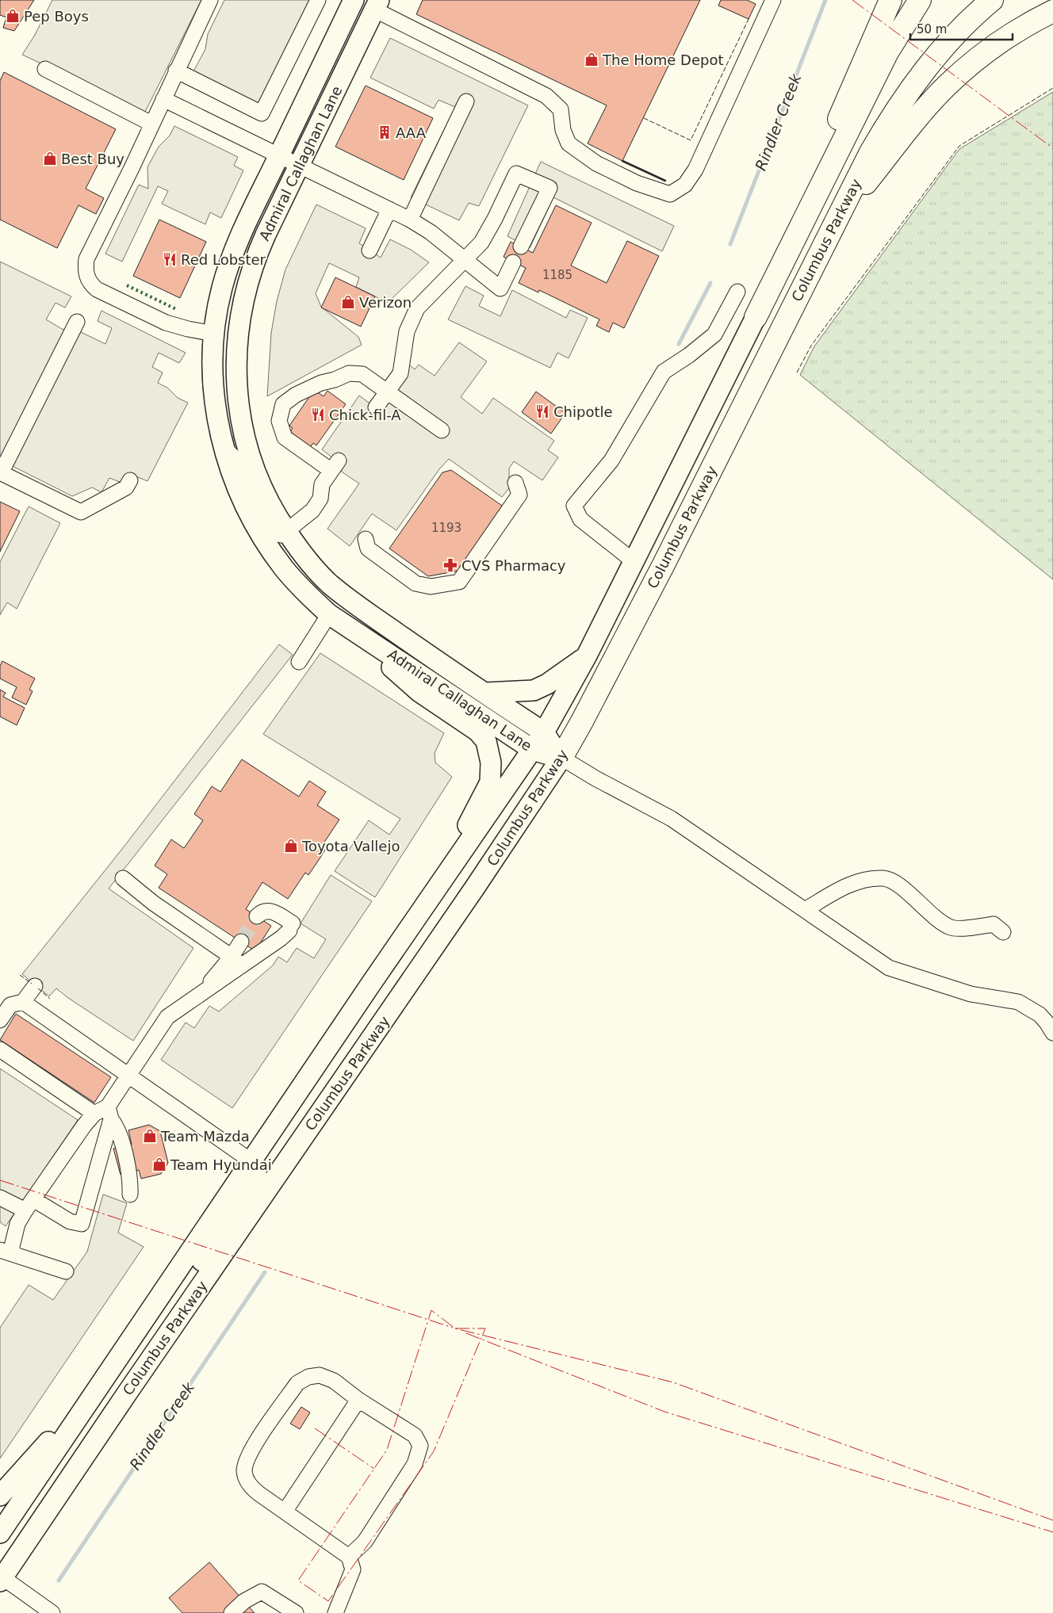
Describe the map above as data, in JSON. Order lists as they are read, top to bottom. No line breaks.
{"streets":{"highway":["Columbus Parkway"],"main road":["Admiral Callaghan Lane"]},"crossings":[["Admiral Callaghan Lane","Columbus Parkway"]],"water":["Rindler Creek"],"places":{"shop":["Pep Boys","The Home Depot","Best Buy","Verizon","Toyota Vallejo","Team Mazda","Team Hyundai"],"building":["AAA"],"restaurant":["Red Lobster","Chipotle","Chick-fil-A"],"pharmacy":["CVS Pharmacy"]},"house_numbers":["1185","1193"],"scale_bar":"50 m"}
